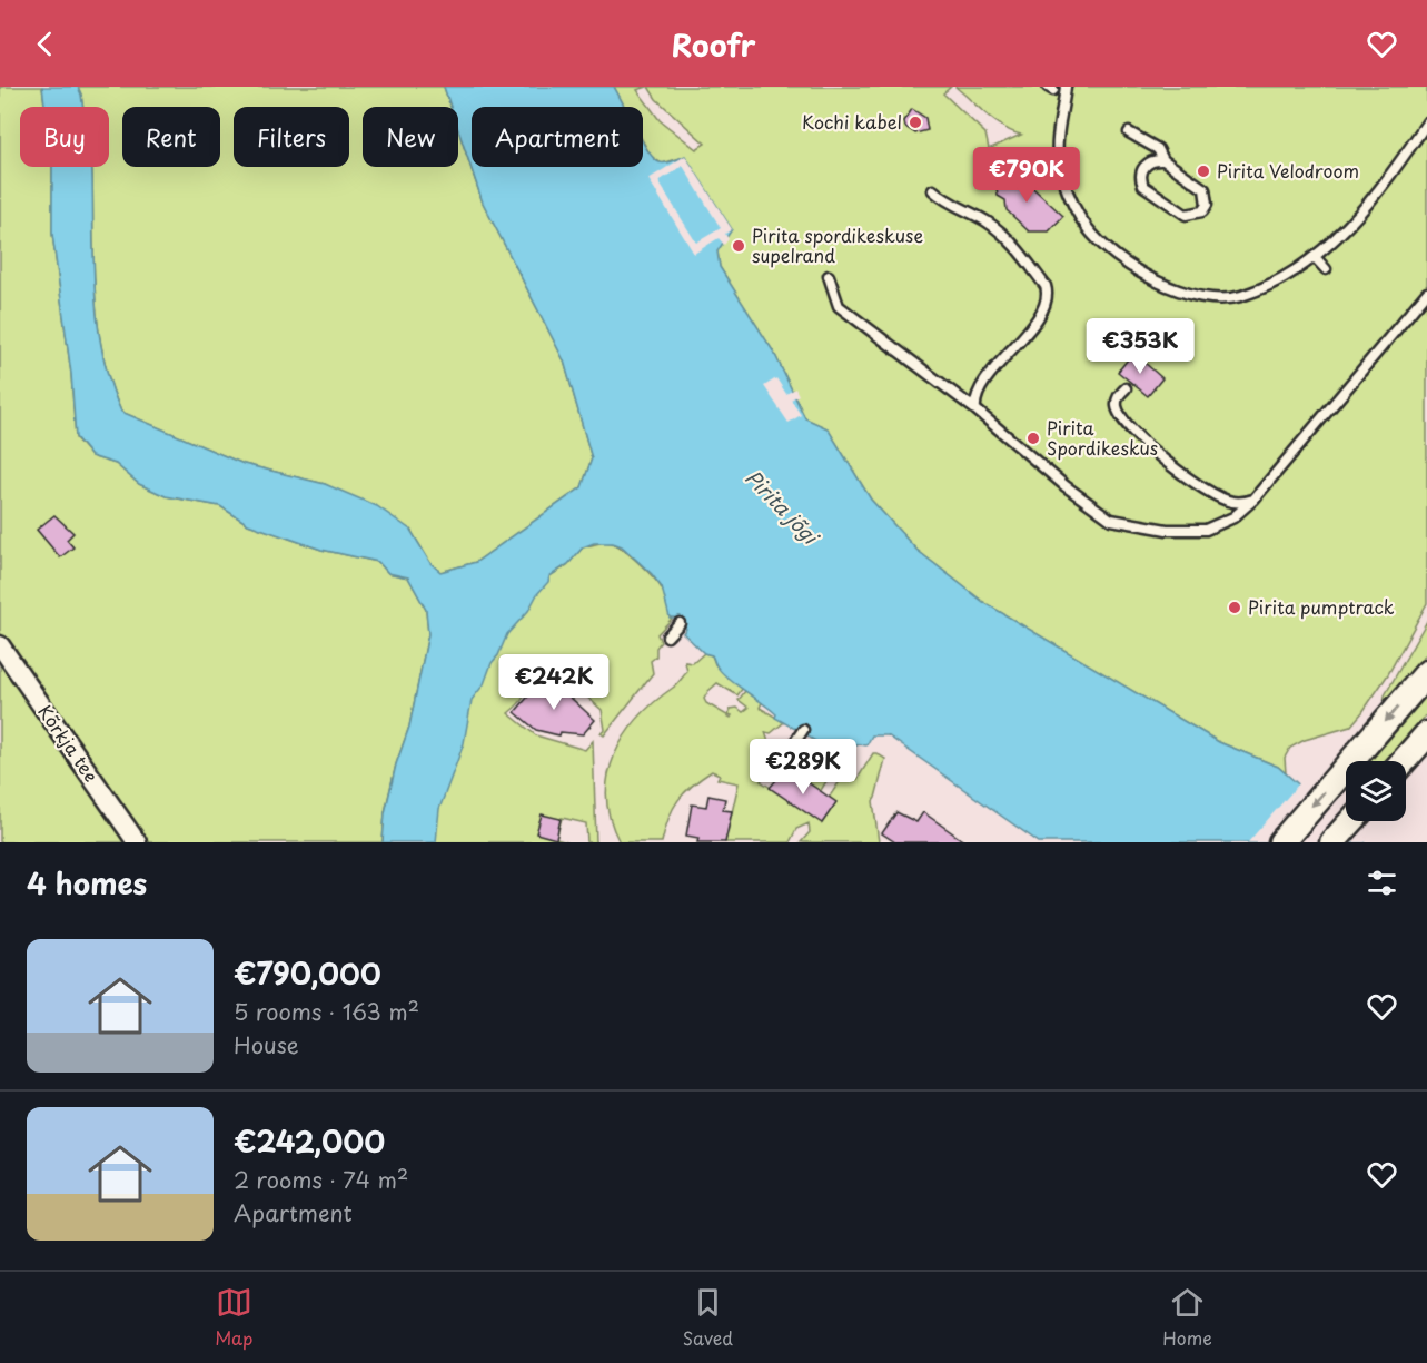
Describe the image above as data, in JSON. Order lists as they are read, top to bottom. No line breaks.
{"streets":{"street":["Kõrkja tee"]},"water":["Pirita jõgi"],"places":["Kochi kabel","Pirita Velodroom","Pirita spordikeskuse supelrand","Pirita Spordikeskus","Pirita pumptrack"],"page":{"header":"Roofr","chip":["Buy","Rent","Filters","New","Apartment"],"price":["€790K","€353K","€242K","€289K"],"heading":"4 homes","list":[{"name":"€790,000","note":"5 rooms · 163 m² · House"},{"name":"€242,000","note":"2 rooms · 74 m² · Apartment"}],"tabs":["Map","Saved","Home"]}}
